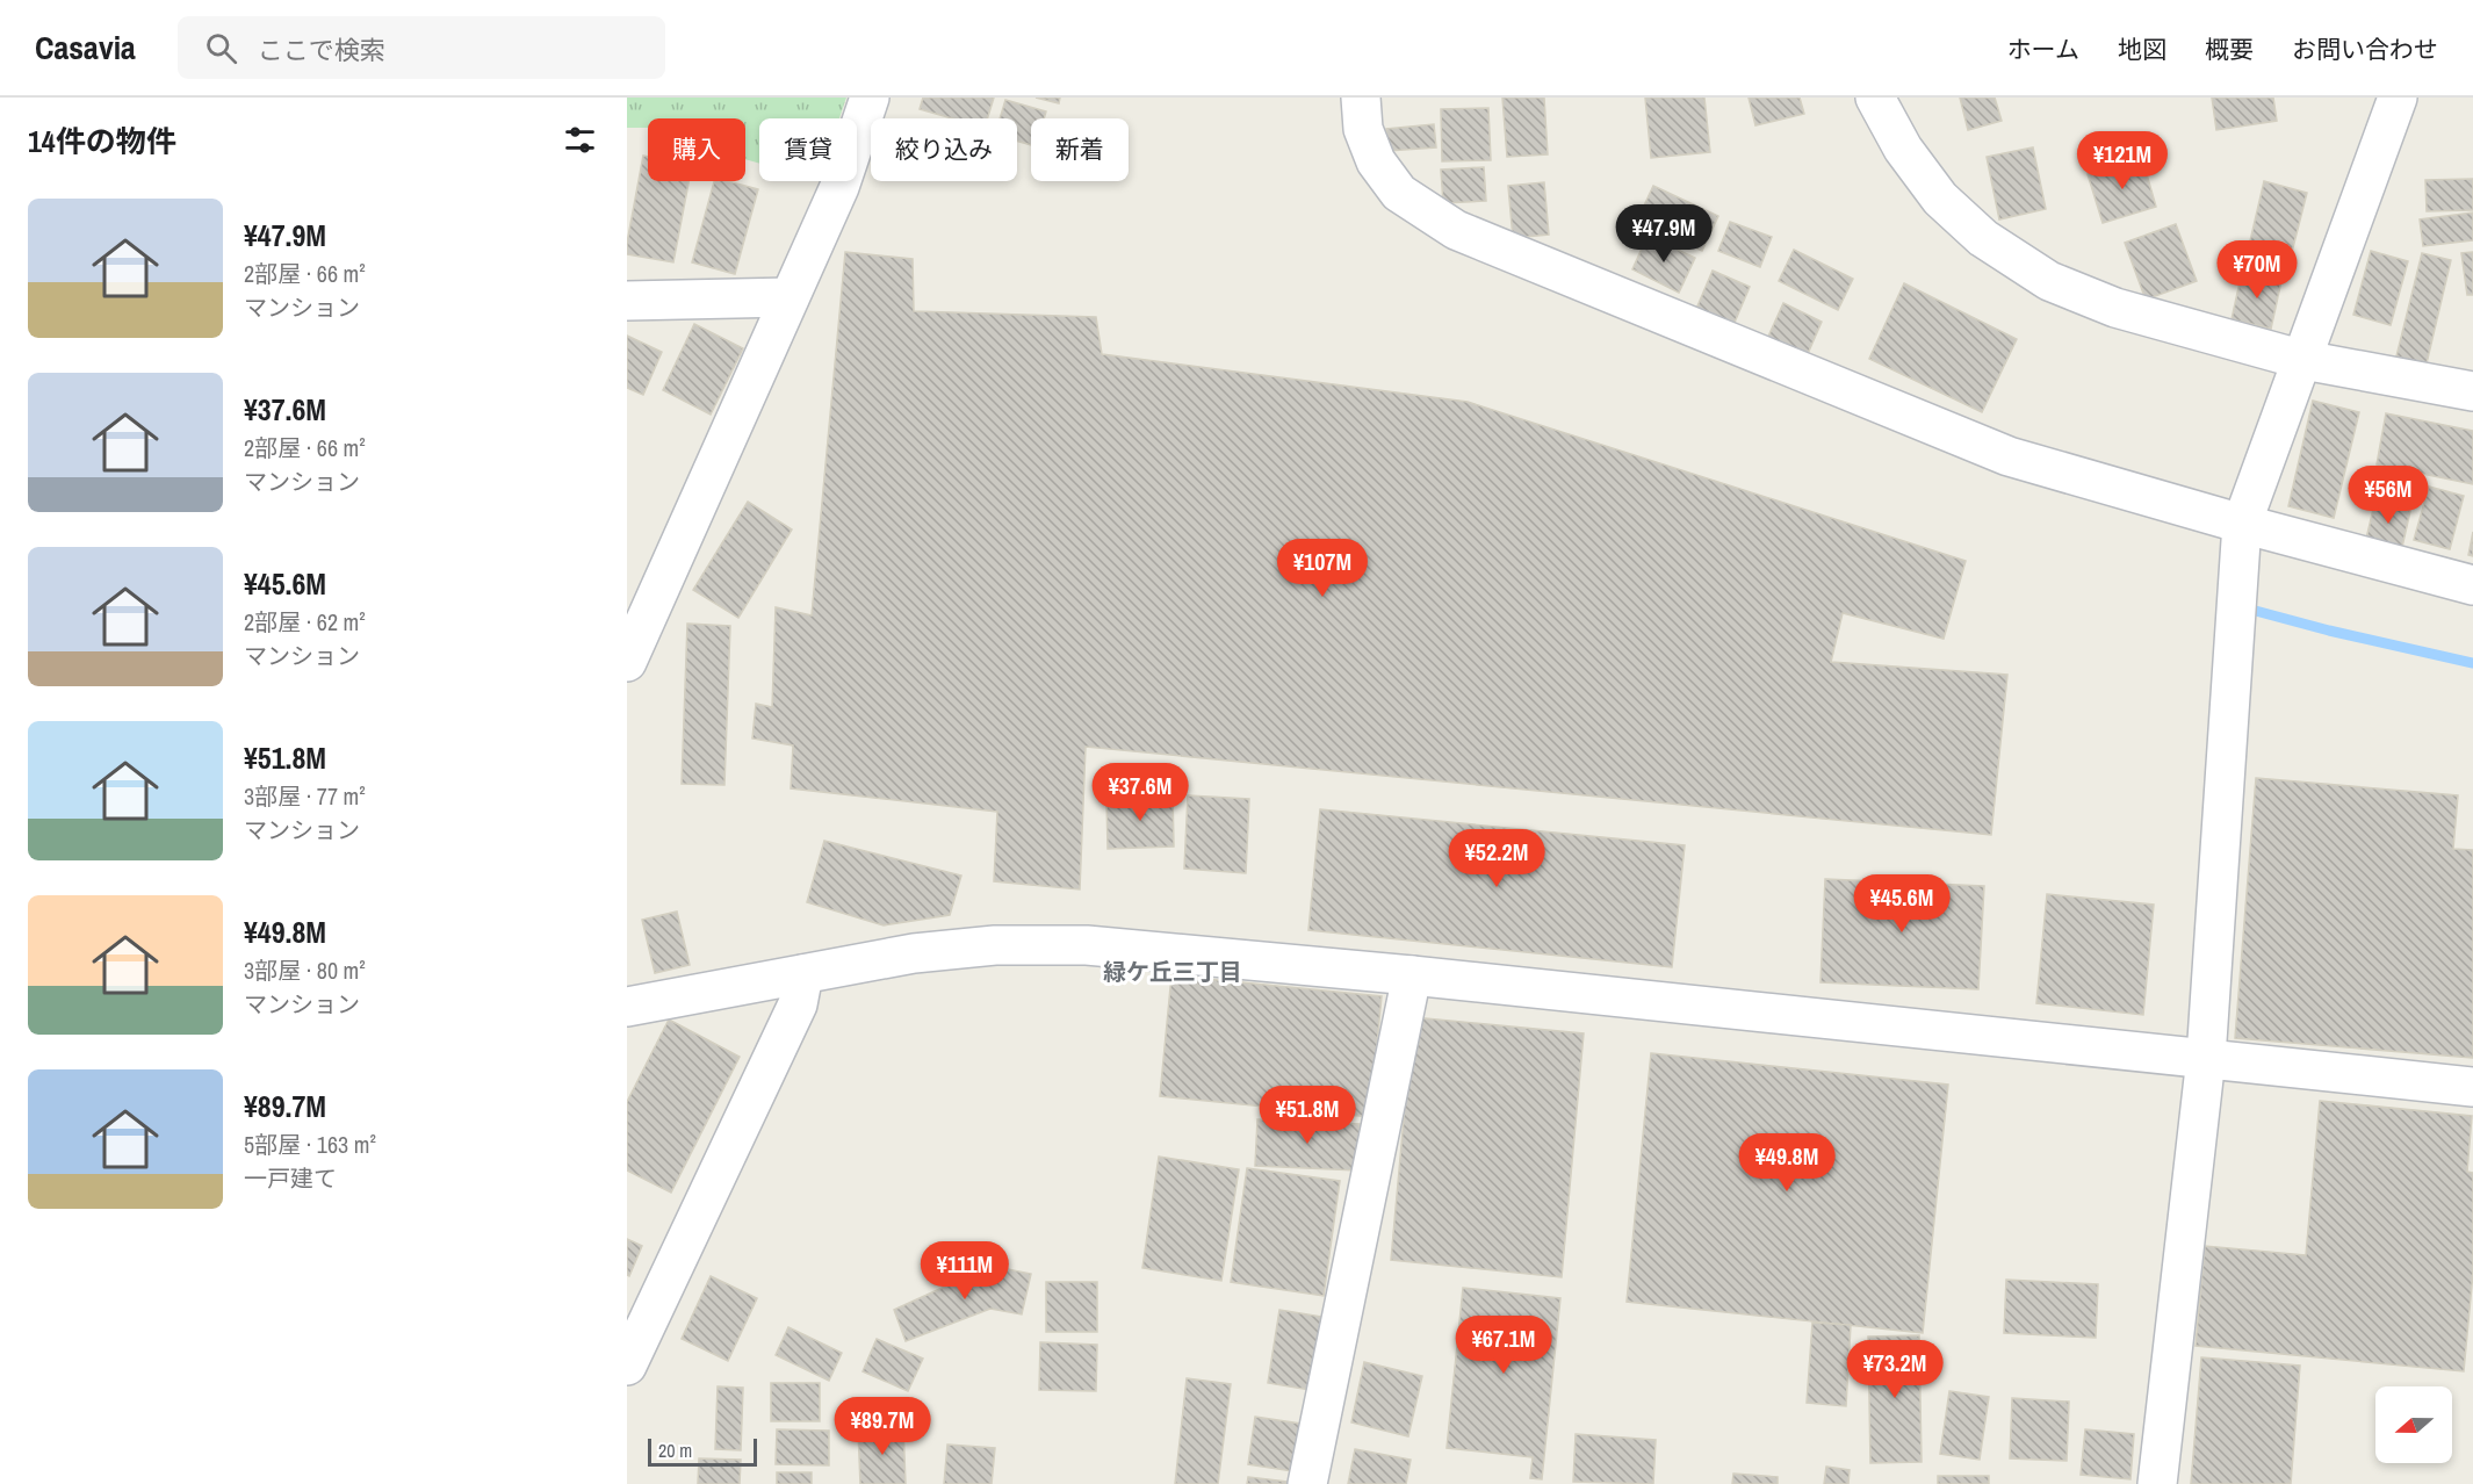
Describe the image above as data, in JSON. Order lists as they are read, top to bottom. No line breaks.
{"districts":["緑ケ丘三丁目"],"scale_bar":"20 m","north":"left","page":{"header":"Casavia","search":"ここで検索","nav":["ホーム","地図","概要","お問い合わせ"],"heading":"14件の物件","chip":["購入","賃貸","絞り込み","新着"],"price":["¥121M","¥47.9M","¥70M","¥56M","¥107M","¥37.6M","¥52.2M","¥45.6M","¥51.8M","¥49.8M","¥111M","¥67.1M","¥73.2M","¥89.7M"],"list":[{"name":"¥47.9M","note":"2部屋 · 66 m² · マンション"},{"name":"¥37.6M","note":"2部屋 · 66 m² · マンション"},{"name":"¥45.6M","note":"2部屋 · 62 m² · マンション"},{"name":"¥51.8M","note":"3部屋 · 77 m² · マンション"},{"name":"¥49.8M","note":"3部屋 · 80 m² · マンション"},{"name":"¥89.7M","note":"5部屋 · 163 m² · 一戸建て"}],"scale":"20 m"}}
